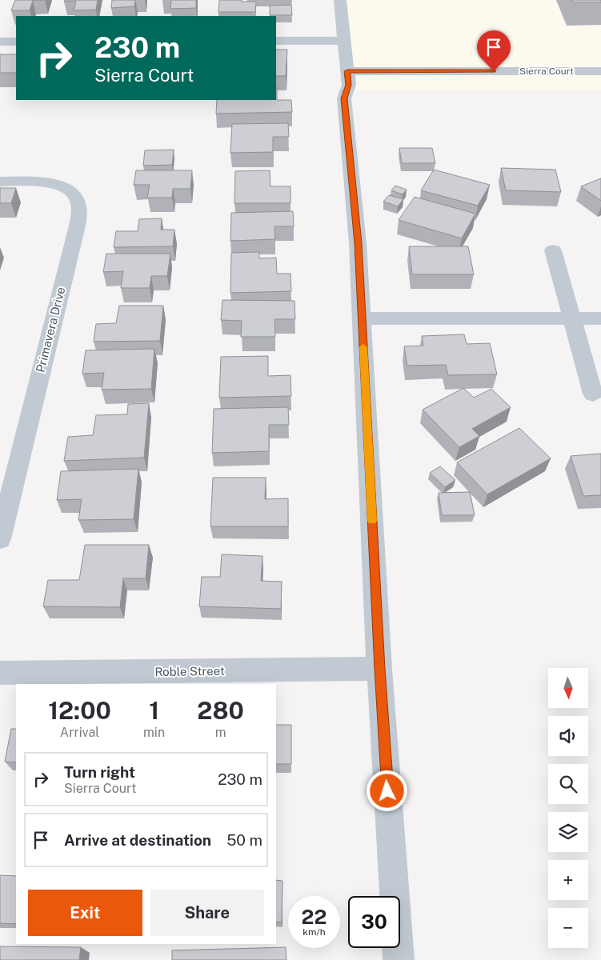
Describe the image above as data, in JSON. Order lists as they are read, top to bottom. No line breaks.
{"streets":{"street":["Sierra Court","Primavera Drive","Roble Street"]},"north":"bottom","page":{"turn":["230 m","Sierra Court"],"map_buttons":["+","−"],"eta":["12:00","Arrival","1","min","280","m"],"list":[{"name":"Turn right","note":"Sierra Court","value":"230 m"},{"name":"Arrive at destination","value":"50 m"}],"buttons":["Exit","Share"],"speed":"22 km/h","limit":"30"}}
